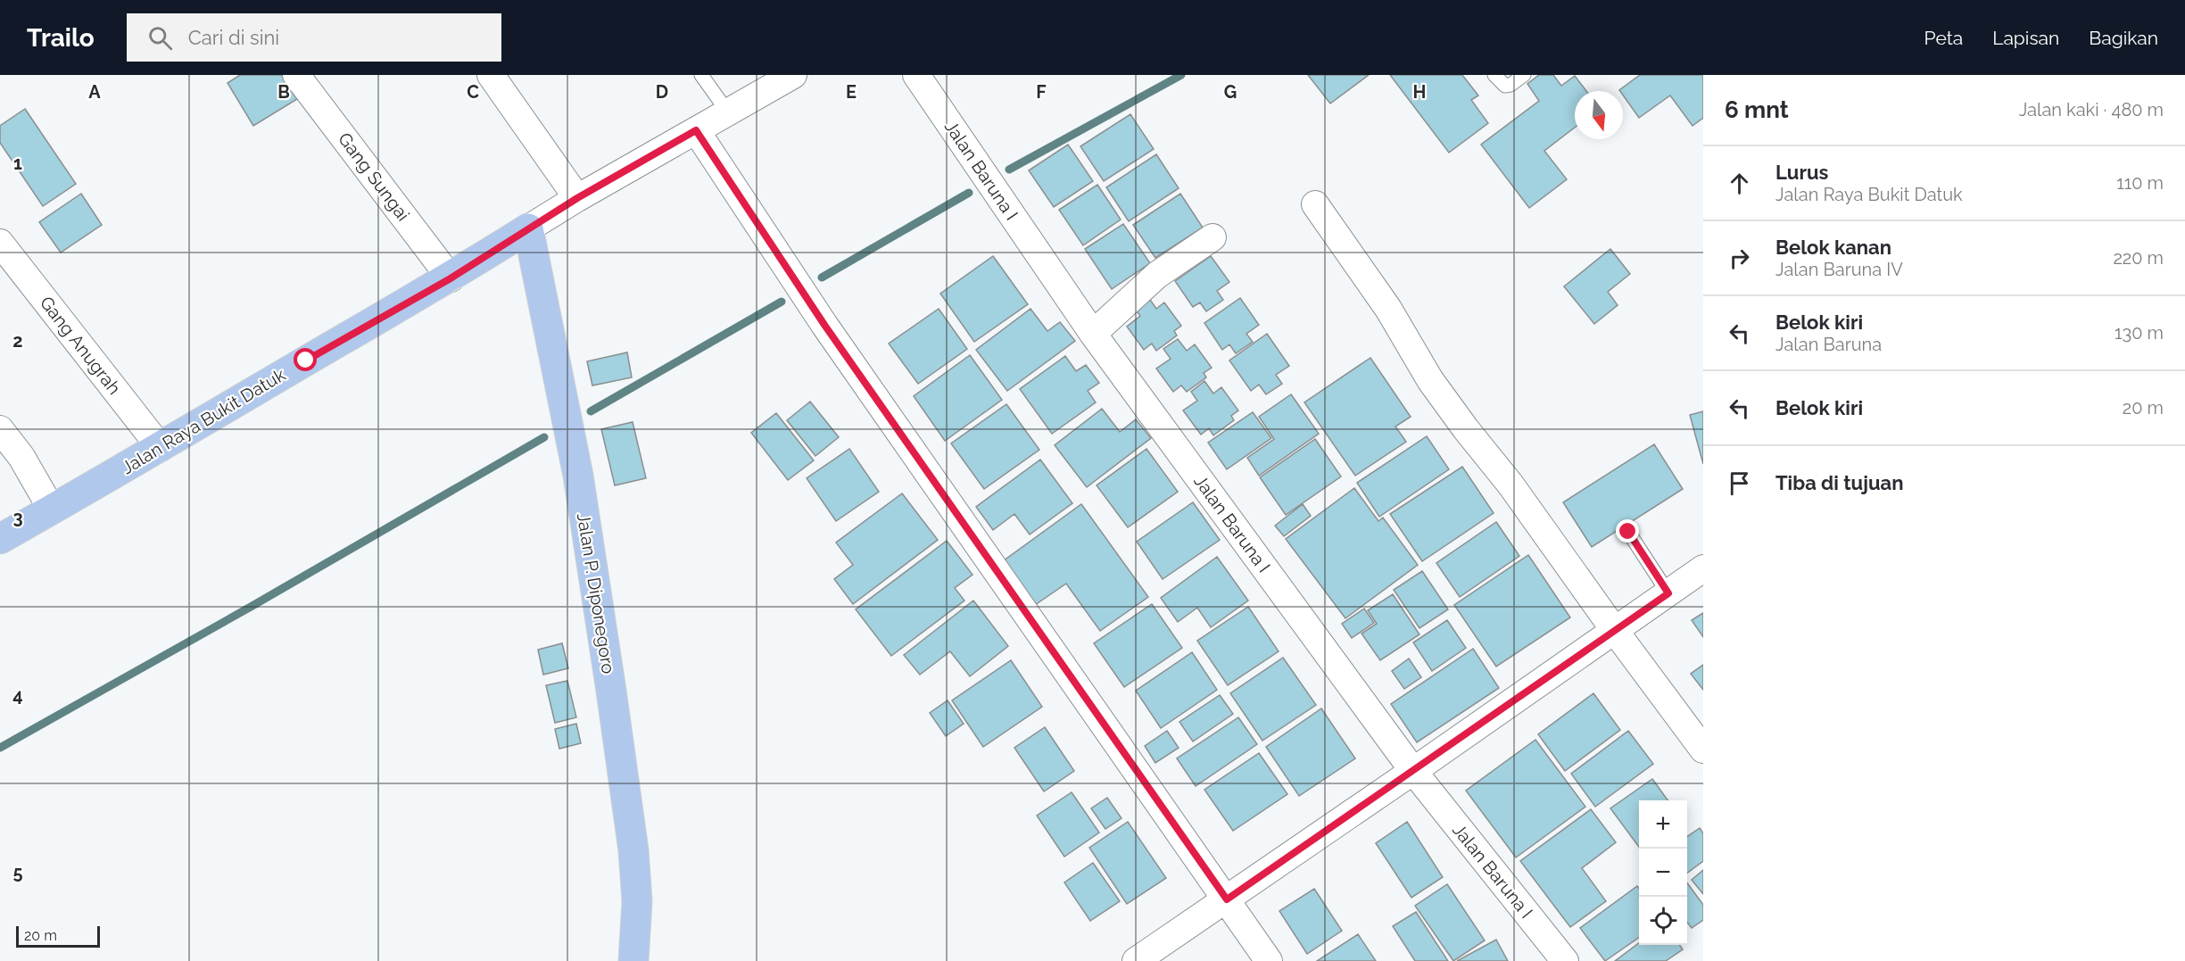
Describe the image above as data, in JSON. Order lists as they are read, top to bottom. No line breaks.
{"streets":{"main road":["Jalan Raya Bukit Datuk","Jalan P. Diponegoro"],"street":["Jalan Baruna I","Gang Sungai","Gang Anugrah"]},"crossings":[["Gang Sungai","Jalan Raya Bukit Datuk"],["Gang Anugrah","Jalan Raya Bukit Datuk"],["Jalan Raya Bukit Datuk","Jalan P. Diponegoro"]],"scale_bar":"20 m","north":"bottom","page":{"header":"Trailo","search":"Cari di sini","nav":["Peta","Lapisan","Bagikan"],"heading":["6 mnt","Jalan kaki · 480 m"],"list":[["Lurus","Jalan Raya Bukit Datuk","110 m"],["Belok kanan","Jalan Baruna IV","220 m"],["Belok kiri","Jalan Baruna","130 m"],["Belok kiri","20 m"],"Tiba di tujuan"],"map_buttons":["+","−"],"scale":"20 m"},"grid":{"columns":["A","B","C","D","E","F","G","H"],"rows":["1","2","3","4","5"]}}
